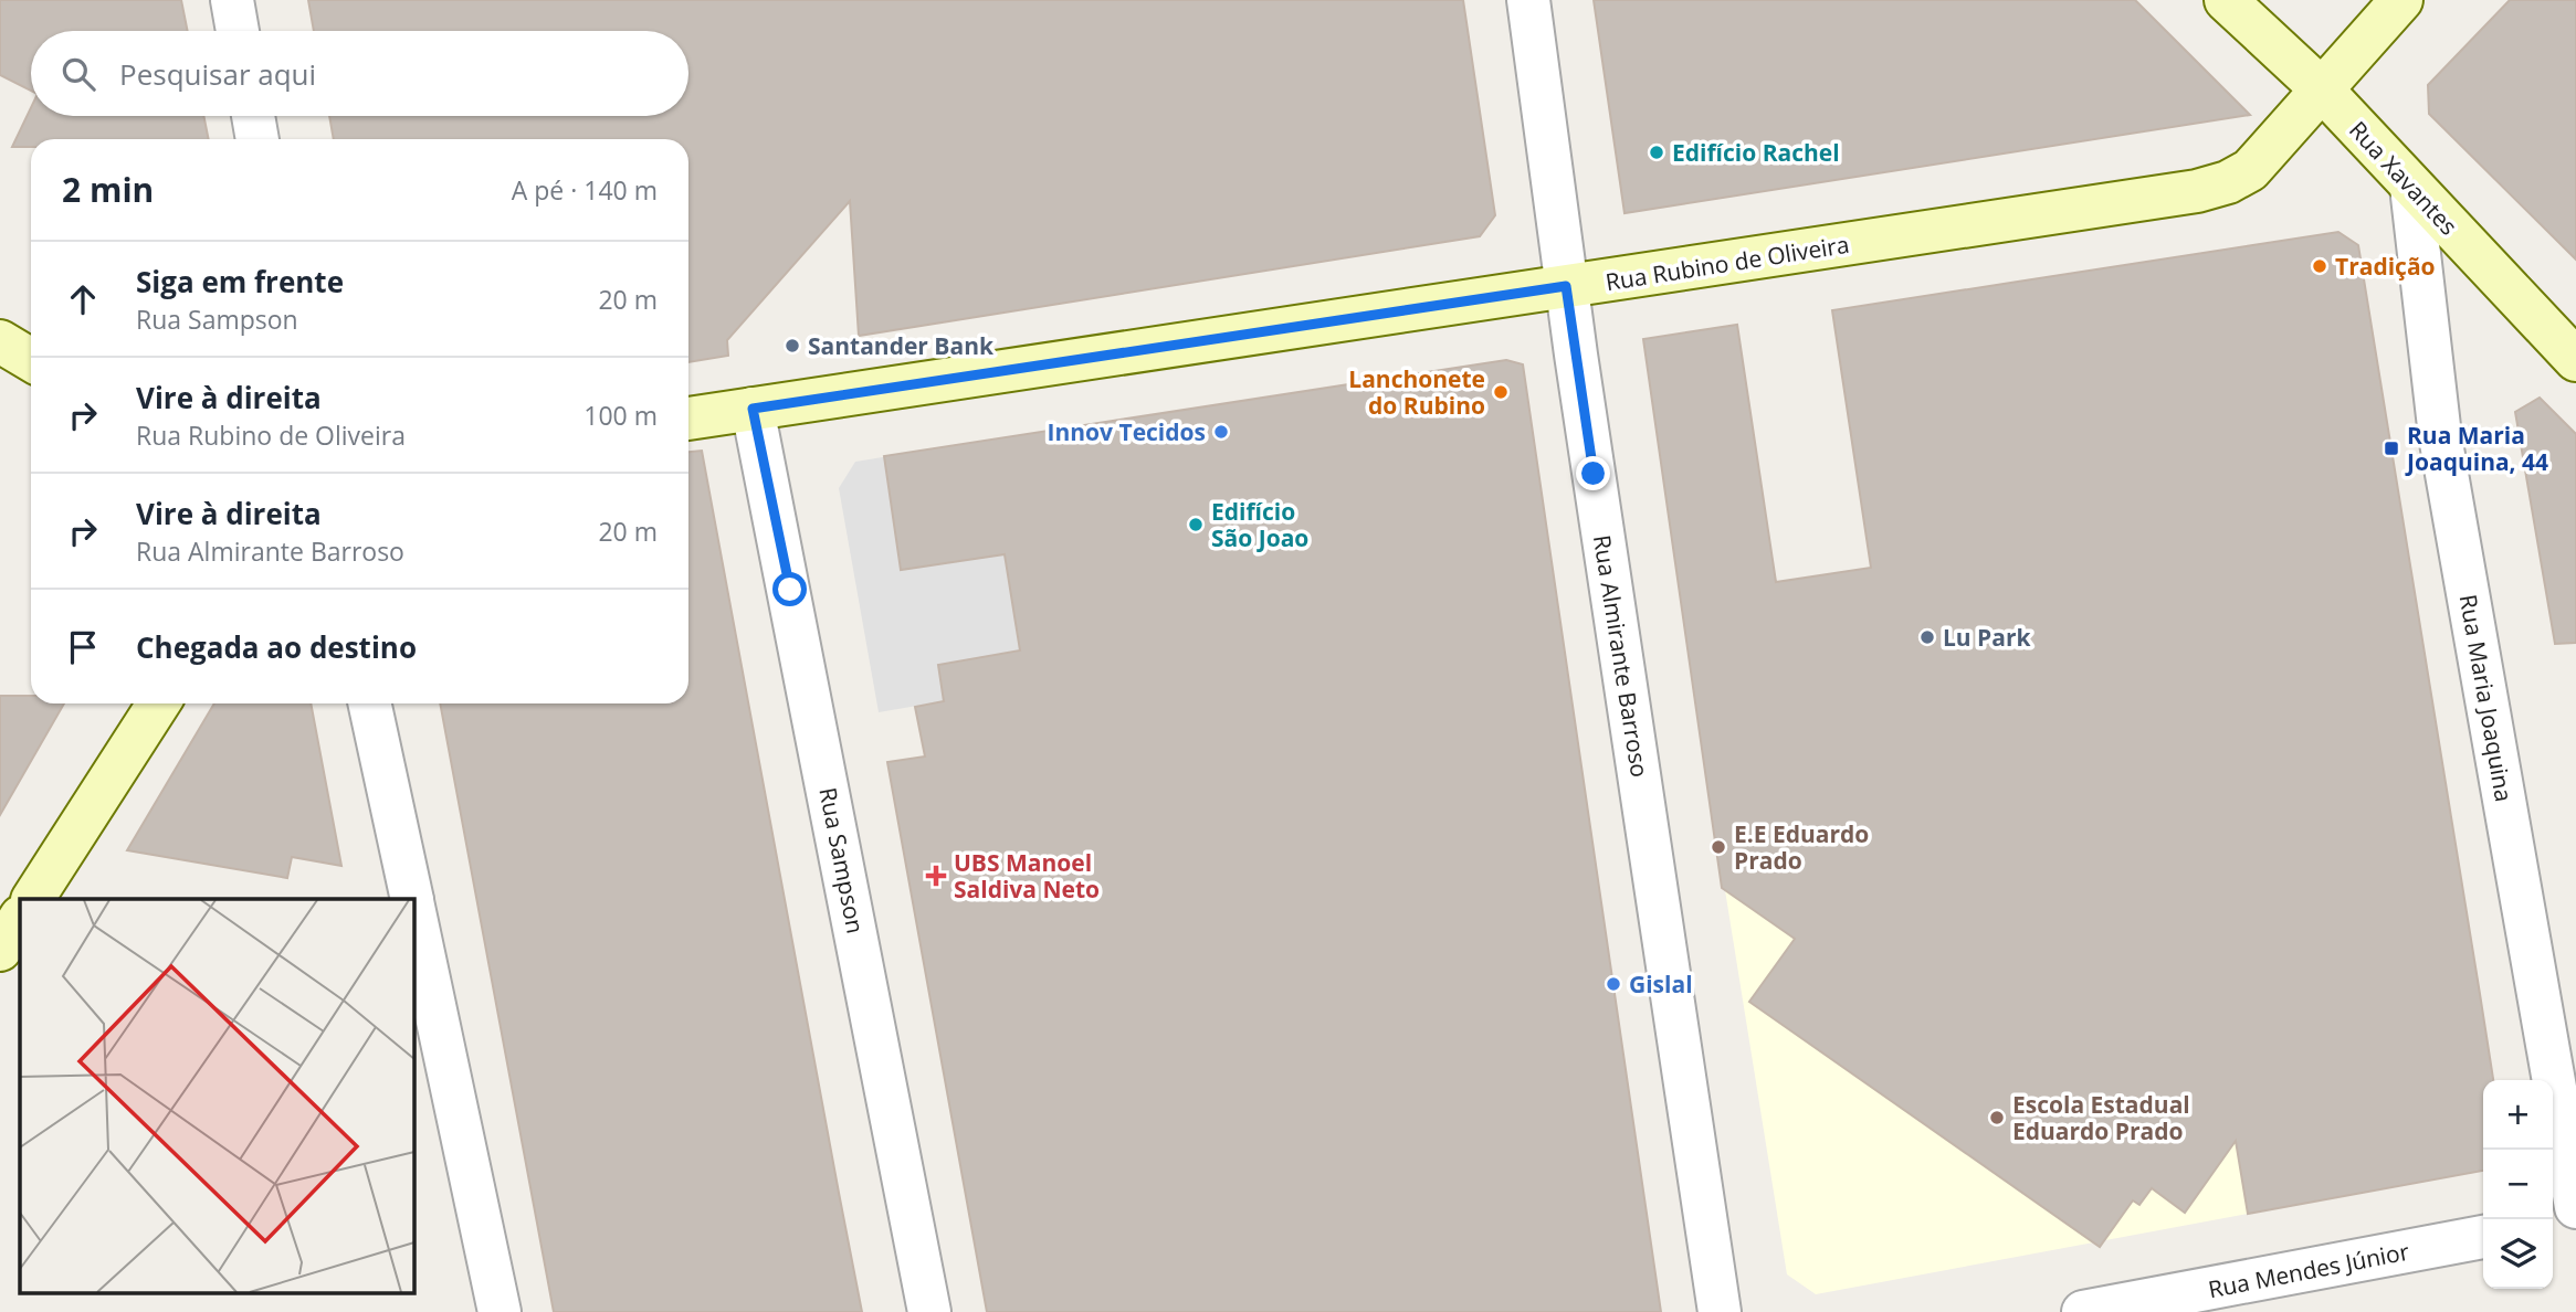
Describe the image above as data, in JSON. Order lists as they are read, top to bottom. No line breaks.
{"streets":{"main road":["Rua Xavantes","Rua Rubino de Oliveira"],"street":["Rua Almirante Barroso","Rua Maria Joaquina","Rua Sampson","Rua Mendes Júnior"]},"crossings":[["Rua Xavantes","Rua Rubino de Oliveira"],["Rua Xavantes","Rua Maria Joaquina"],["Rua Rubino de Oliveira","Rua Almirante Barroso"],["Rua Rubino de Oliveira","Rua Sampson"]],"places":{"other":["Edifício Rachel","Tradição","Santander Bank","Lanchonete do Rubino","Innov Tecidos","Edifício São Joao","Lu Park","E.E Eduardo Prado","Gislal","Escola Estadual Eduardo Prado"],"transit":["Rua Maria Joaquina, 44"],"health":["UBS Manoel Saldiva Neto"]},"page":{"search":"Pesquisar aqui","heading":["2 min","A pé · 140 m"],"list":[["Siga em frente","Rua Sampson","20 m"],["Vire à direita","Rua Rubino de Oliveira","100 m"],["Vire à direita","Rua Almirante Barroso","20 m"],"Chegada ao destino"],"map_buttons":["+","−"]}}
